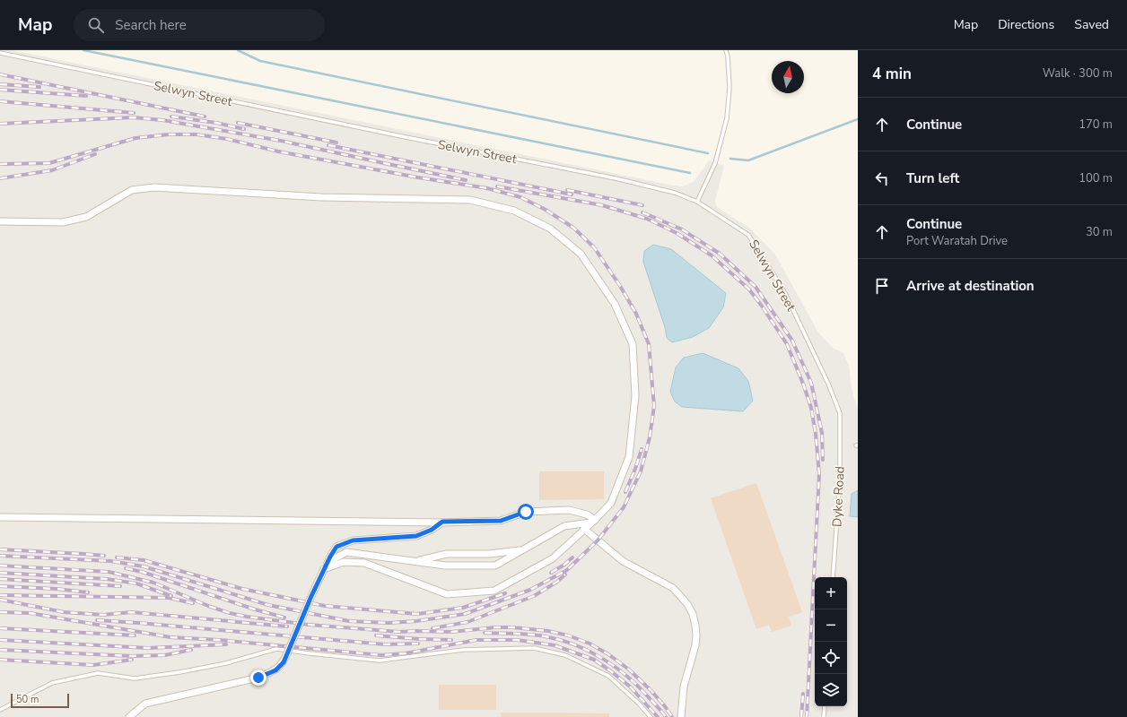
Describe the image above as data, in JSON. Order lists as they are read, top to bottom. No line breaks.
{"streets":{"lane":["Selwyn Street","Dyke Road"]},"crossings":[["Selwyn Street","Dyke Road"]],"scale_bar":"50 m","north":"top","page":{"header":"Map","search":"Search here","nav":["Map","Directions","Saved"],"heading":["4 min","Walk · 300 m"],"list":[["Continue","170 m"],["Turn left","100 m"],["Continue","Port Waratah Drive","30 m"],"Arrive at destination"],"map_buttons":["+","−"],"scale":"50 m"}}
